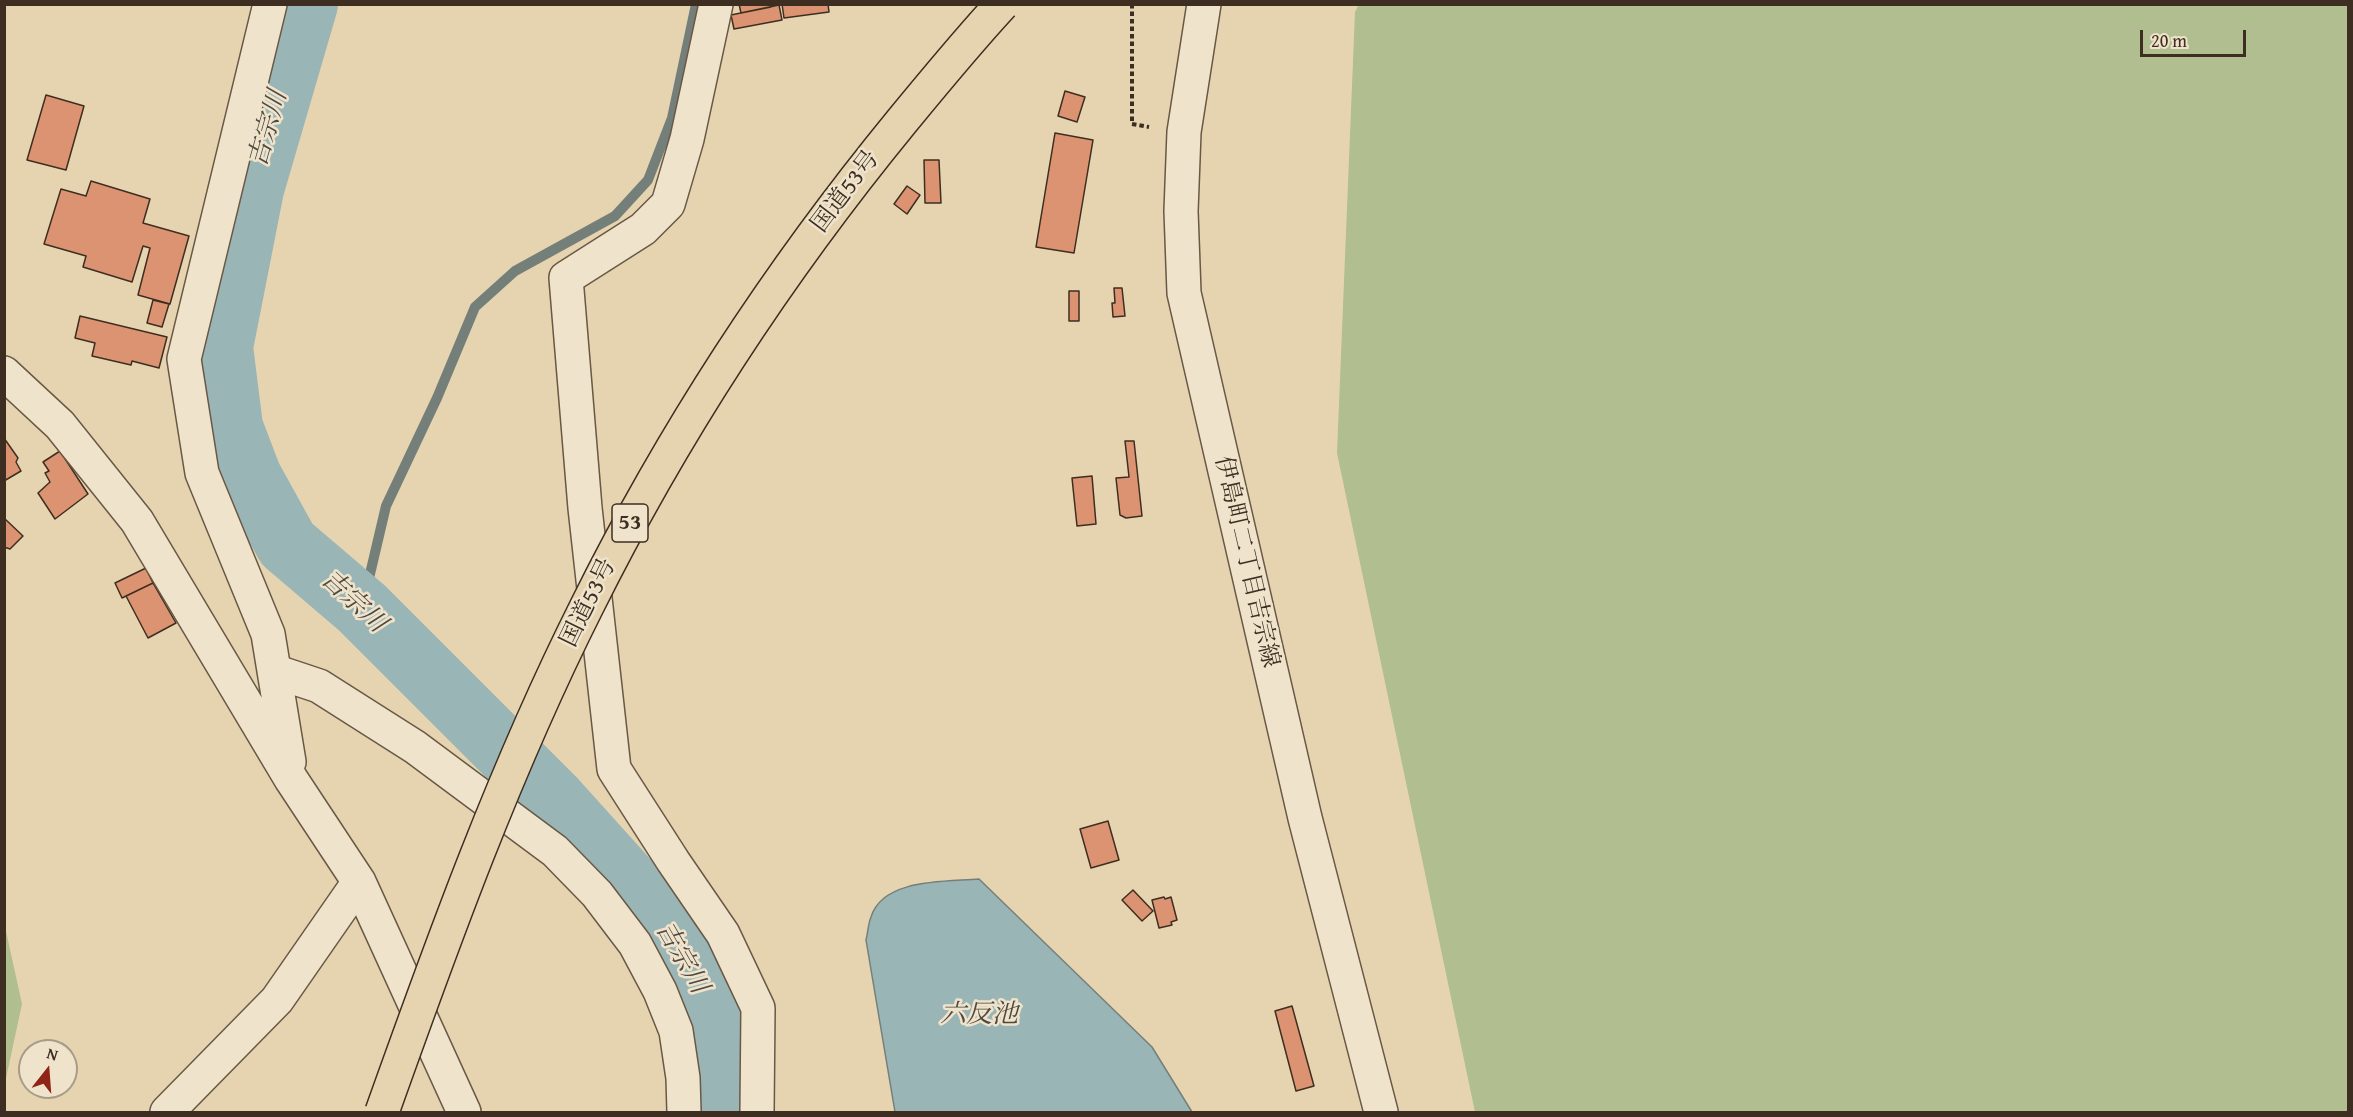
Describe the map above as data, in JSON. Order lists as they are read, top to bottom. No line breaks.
{"streets":{"highway":["国道53号","53"],"street":["伊島町二丁目吉宗線"]},"water":["吉宗川","六反池"],"scale_bar":"20 m","north":"top"}
